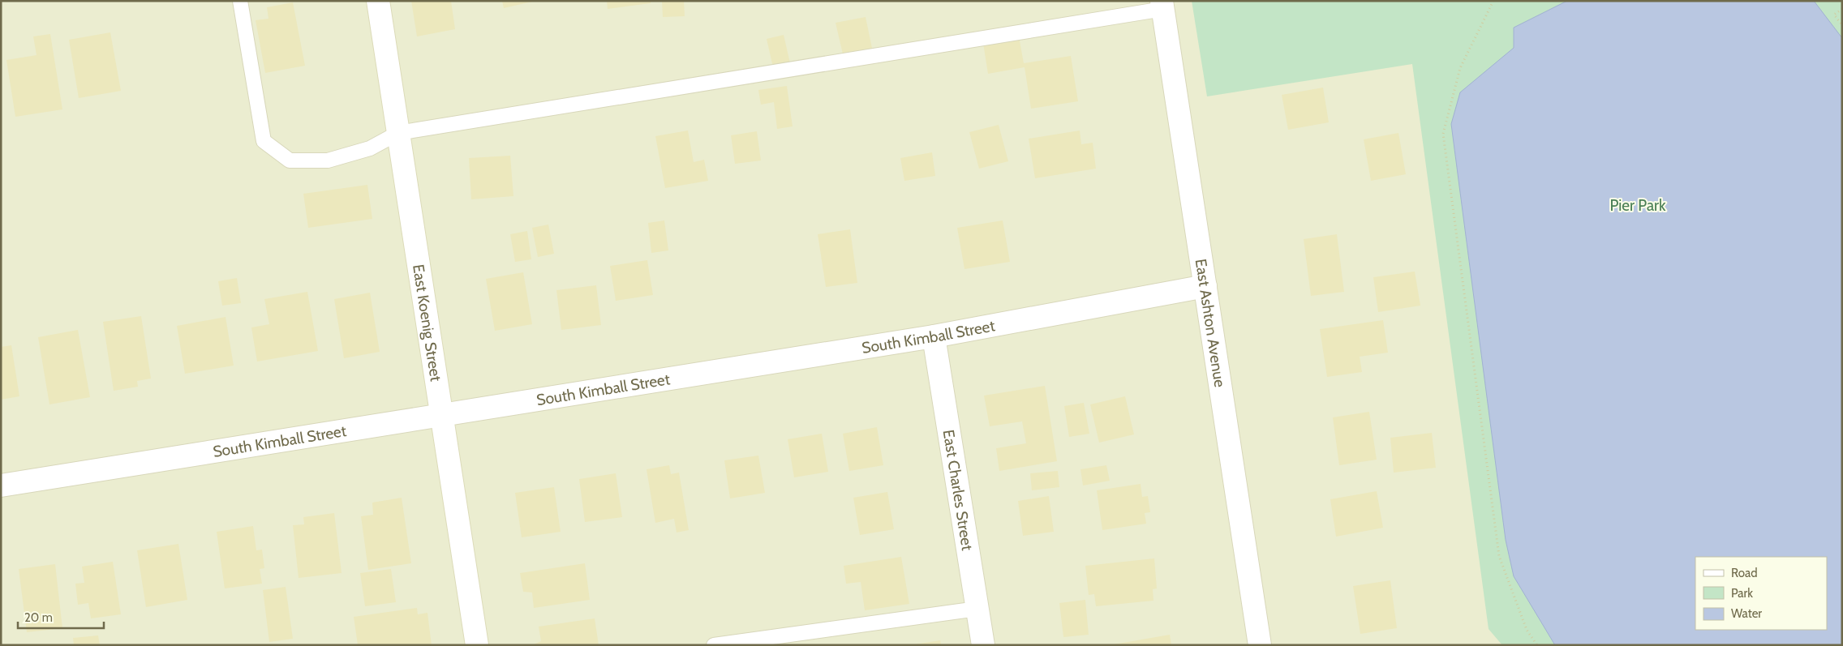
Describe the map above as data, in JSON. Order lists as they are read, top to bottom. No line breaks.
{"streets":{"street":["East Koenig Street","East Ashton Avenue","South Kimball Street","East Charles Street"]},"crossings":[["East Koenig Street","South Kimball Street"],["East Ashton Avenue","South Kimball Street"],["South Kimball Street","East Charles Street"]],"parks":["Pier Park"],"legend":["Road","Park","Water"],"scale_bar":"20 m"}
